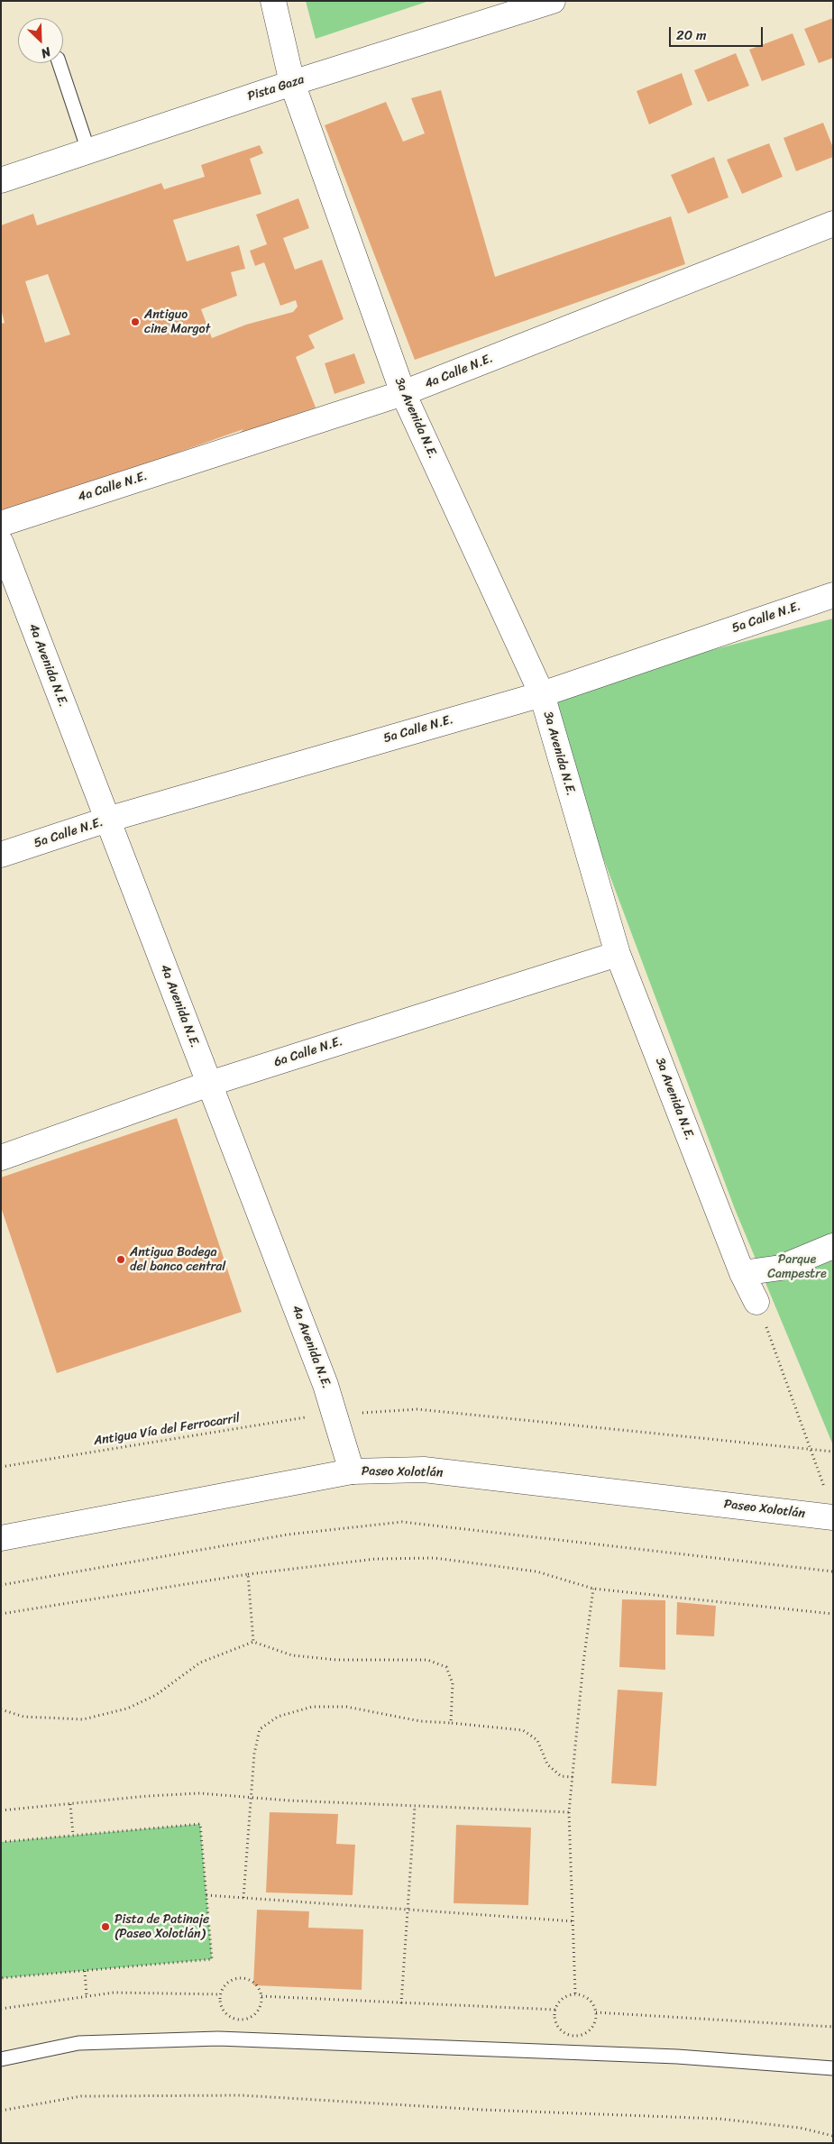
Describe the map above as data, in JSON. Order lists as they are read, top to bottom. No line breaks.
{"streets":{"main road":["Pista Gaza","4a Calle N.E.","3a Avenida N.E.","5a Calle N.E.","4a Avenida N.E.","6a Calle N.E.","Paseo Xolotlán"],"path":["Antigua Vía del Ferrocarril"]},"crossings":[["Pista Gaza","3a Avenida N.E."],["4a Calle N.E.","3a Avenida N.E."],["3a Avenida N.E.","5a Calle N.E."],["3a Avenida N.E.","6a Calle N.E."],["5a Calle N.E.","4a Avenida N.E."],["4a Avenida N.E.","6a Calle N.E."],["4a Avenida N.E.","Antigua Vía del Ferrocarril"],["4a Avenida N.E.","Paseo Xolotlán"]],"parks":["Parque Campestre"],"places":["Antiguo cine Margot","Antigua Bodega del banco central","Pista de Patinaje (Paseo Xolotlán)"],"scale_bar":"20 m","north":"bottom right"}
